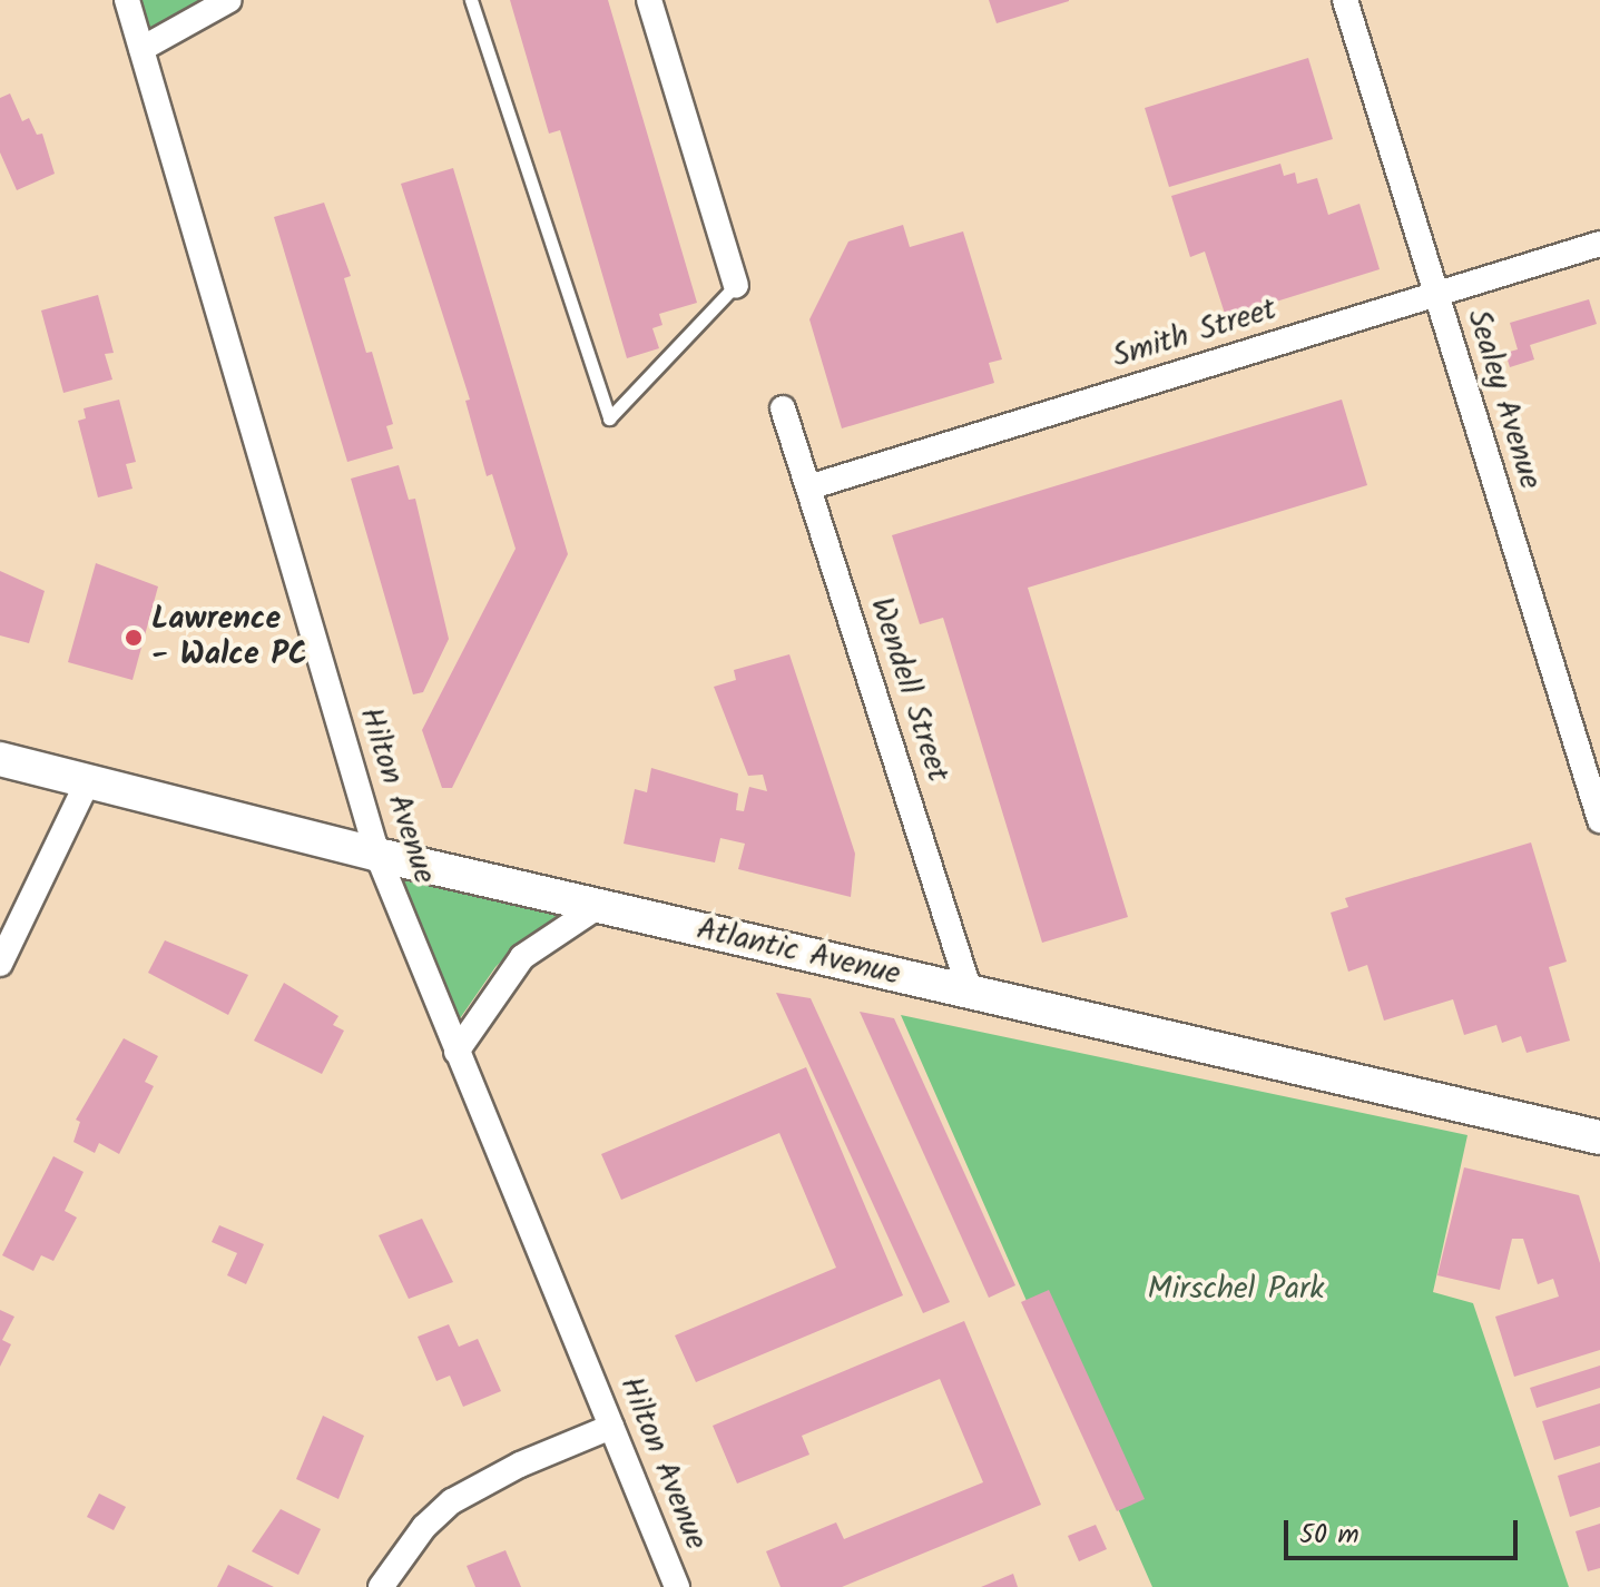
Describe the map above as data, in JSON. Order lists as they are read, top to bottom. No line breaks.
{"streets":{"street":["Smith Street","Sealey Avenue","Wendell Street","Hilton Avenue","Atlantic Avenue"]},"crossings":[["Smith Street","Sealey Avenue"],["Smith Street","Wendell Street"],["Wendell Street","Atlantic Avenue"],["Hilton Avenue","Atlantic Avenue"]],"parks":["Mirschel Park"],"places":["Lawrence - Walce PC"],"scale_bar":"50 m"}
